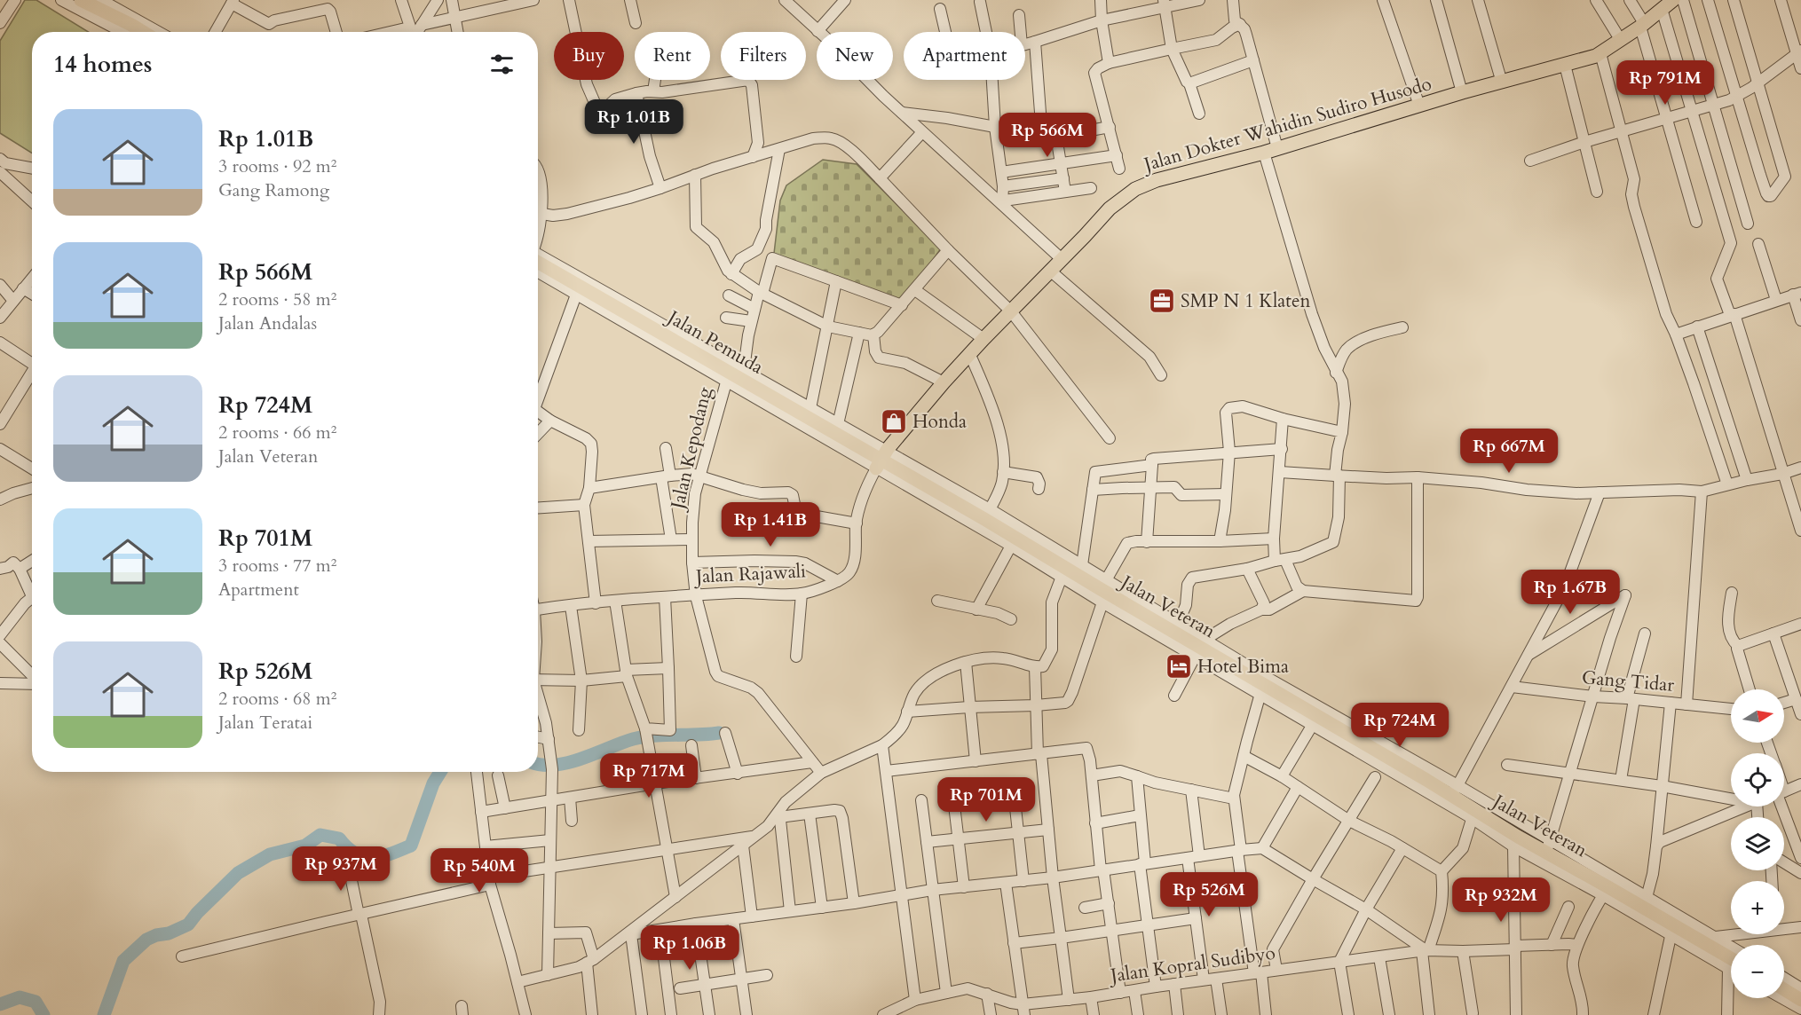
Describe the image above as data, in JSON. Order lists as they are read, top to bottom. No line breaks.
{"streets":{"main road":["Jalan Dokter Wahidin Sudiro Husodo","Jalan Pemuda","Jalan Veteran"],"street":["Jalan Kepodang","Jalan Rajawali","Gang Tidar","Jalan Kopral Sudibyo"]},"crossings":[["Jalan Dokter Wahidin Sudiro Husodo","Jalan Pemuda"],["Jalan Dokter Wahidin Sudiro Husodo","Jalan Veteran"],["Jalan Pemuda","Jalan Kepodang"],["Jalan Pemuda","Jalan Veteran"],["Jalan Kepodang","Jalan Rajawali"]],"places":{"office":["SMP N 1 Klaten"],"shop":["Honda"],"hotel":["Hotel Bima"]},"north":"right","page":{"chip":["Buy","Rent","Filters","New","Apartment"],"heading":"14 homes","price":["Rp 791M","Rp 1.01B","Rp 566M","Rp 667M","Rp 1.41B","Rp 1.67B","Rp 724M","Rp 717M","Rp 701M","Rp 937M","Rp 540M","Rp 526M","Rp 932M","Rp 1.06B"],"list":[{"name":"Rp 1.01B","note":"3 rooms · 92 m² · Gang Ramong"},{"name":"Rp 566M","note":"2 rooms · 58 m² · Jalan Andalas"},{"name":"Rp 724M","note":"2 rooms · 66 m² · Jalan Veteran"},{"name":"Rp 701M","note":"3 rooms · 77 m² · Apartment"},{"name":"Rp 526M","note":"2 rooms · 68 m² · Jalan Teratai"}],"map_buttons":["+","−"]}}
